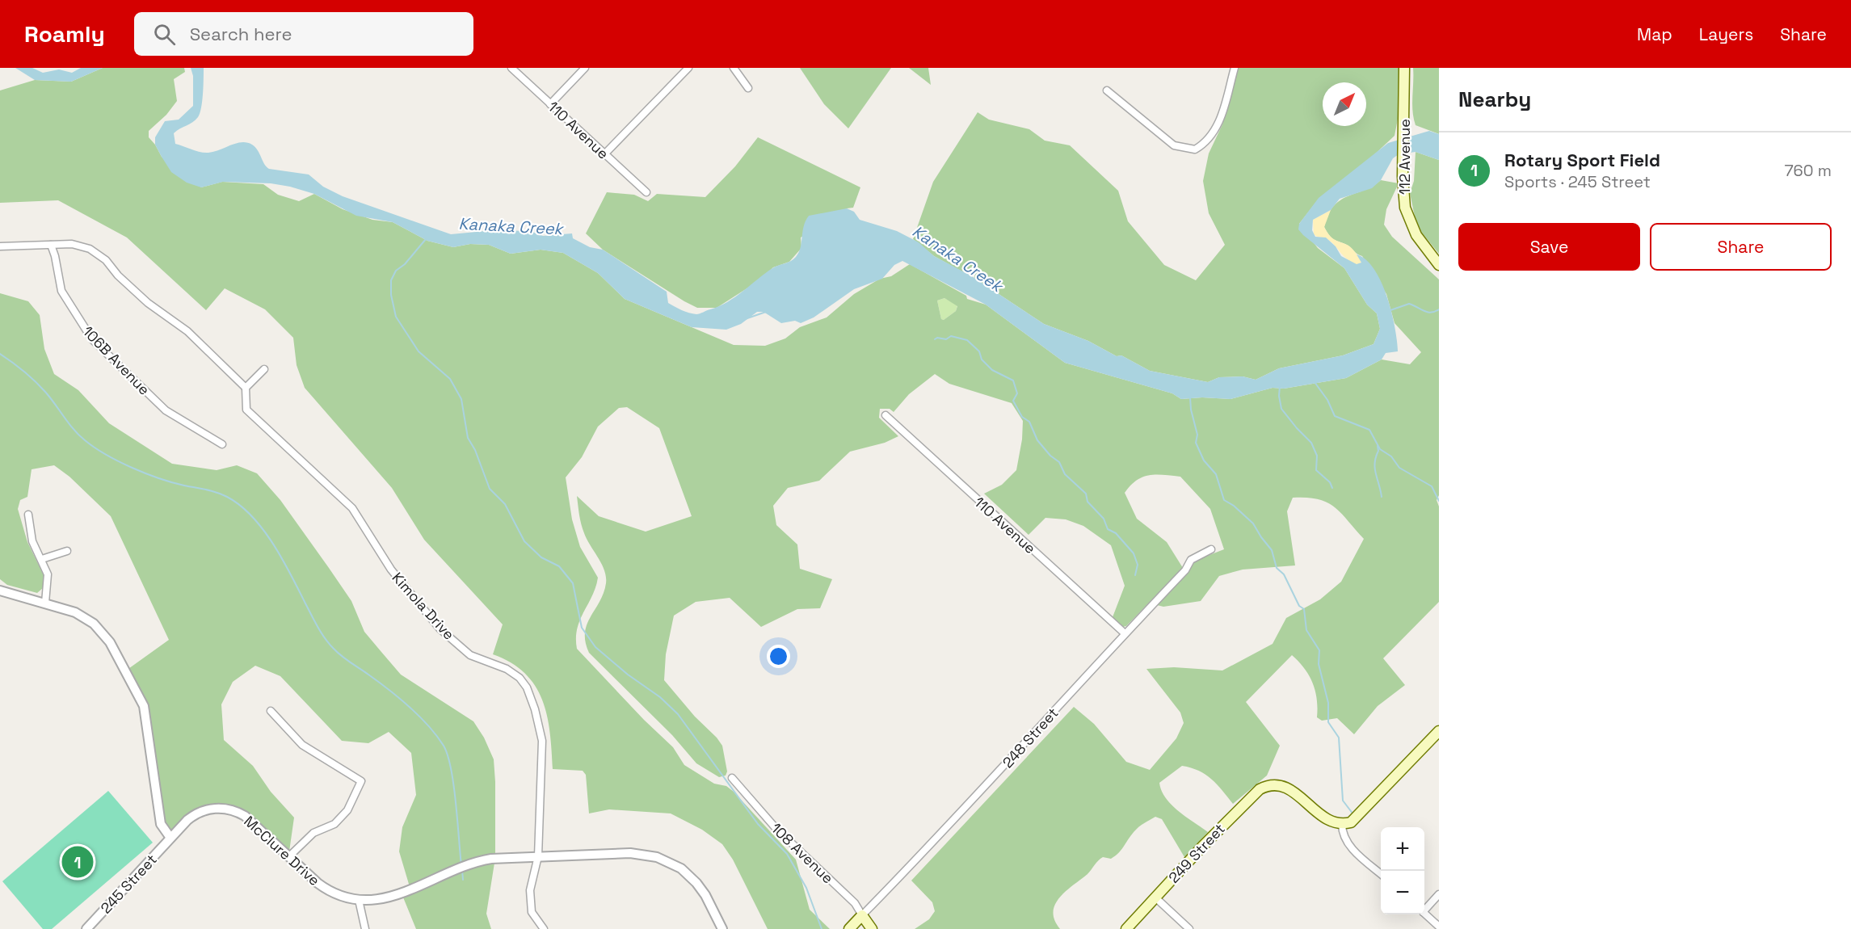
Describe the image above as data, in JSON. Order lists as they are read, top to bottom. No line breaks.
{"streets":{"main road":["112 Avenue","248 Street","108 Avenue","249 Street"],"street":["110 Avenue","106B Avenue","Kimola Drive","McClure Drive","245 Street"]},"crossings":[["110 Avenue","248 Street"],["Kimola Drive","McClure Drive"],["248 Street","108 Avenue"],["McClure Drive","245 Street"]],"water":["Kanaka Creek"],"north":"top right","page":{"header":"Roamly","search":"Search here","nav":["Map","Layers","Share"],"heading":"Nearby","list":[{"mark":"1","name":"Rotary Sport Field","note":"Sports · 245 Street","value":"760 m"}],"buttons":["Save","Share"],"map_buttons":["+","−"],"pins":"1"}}
